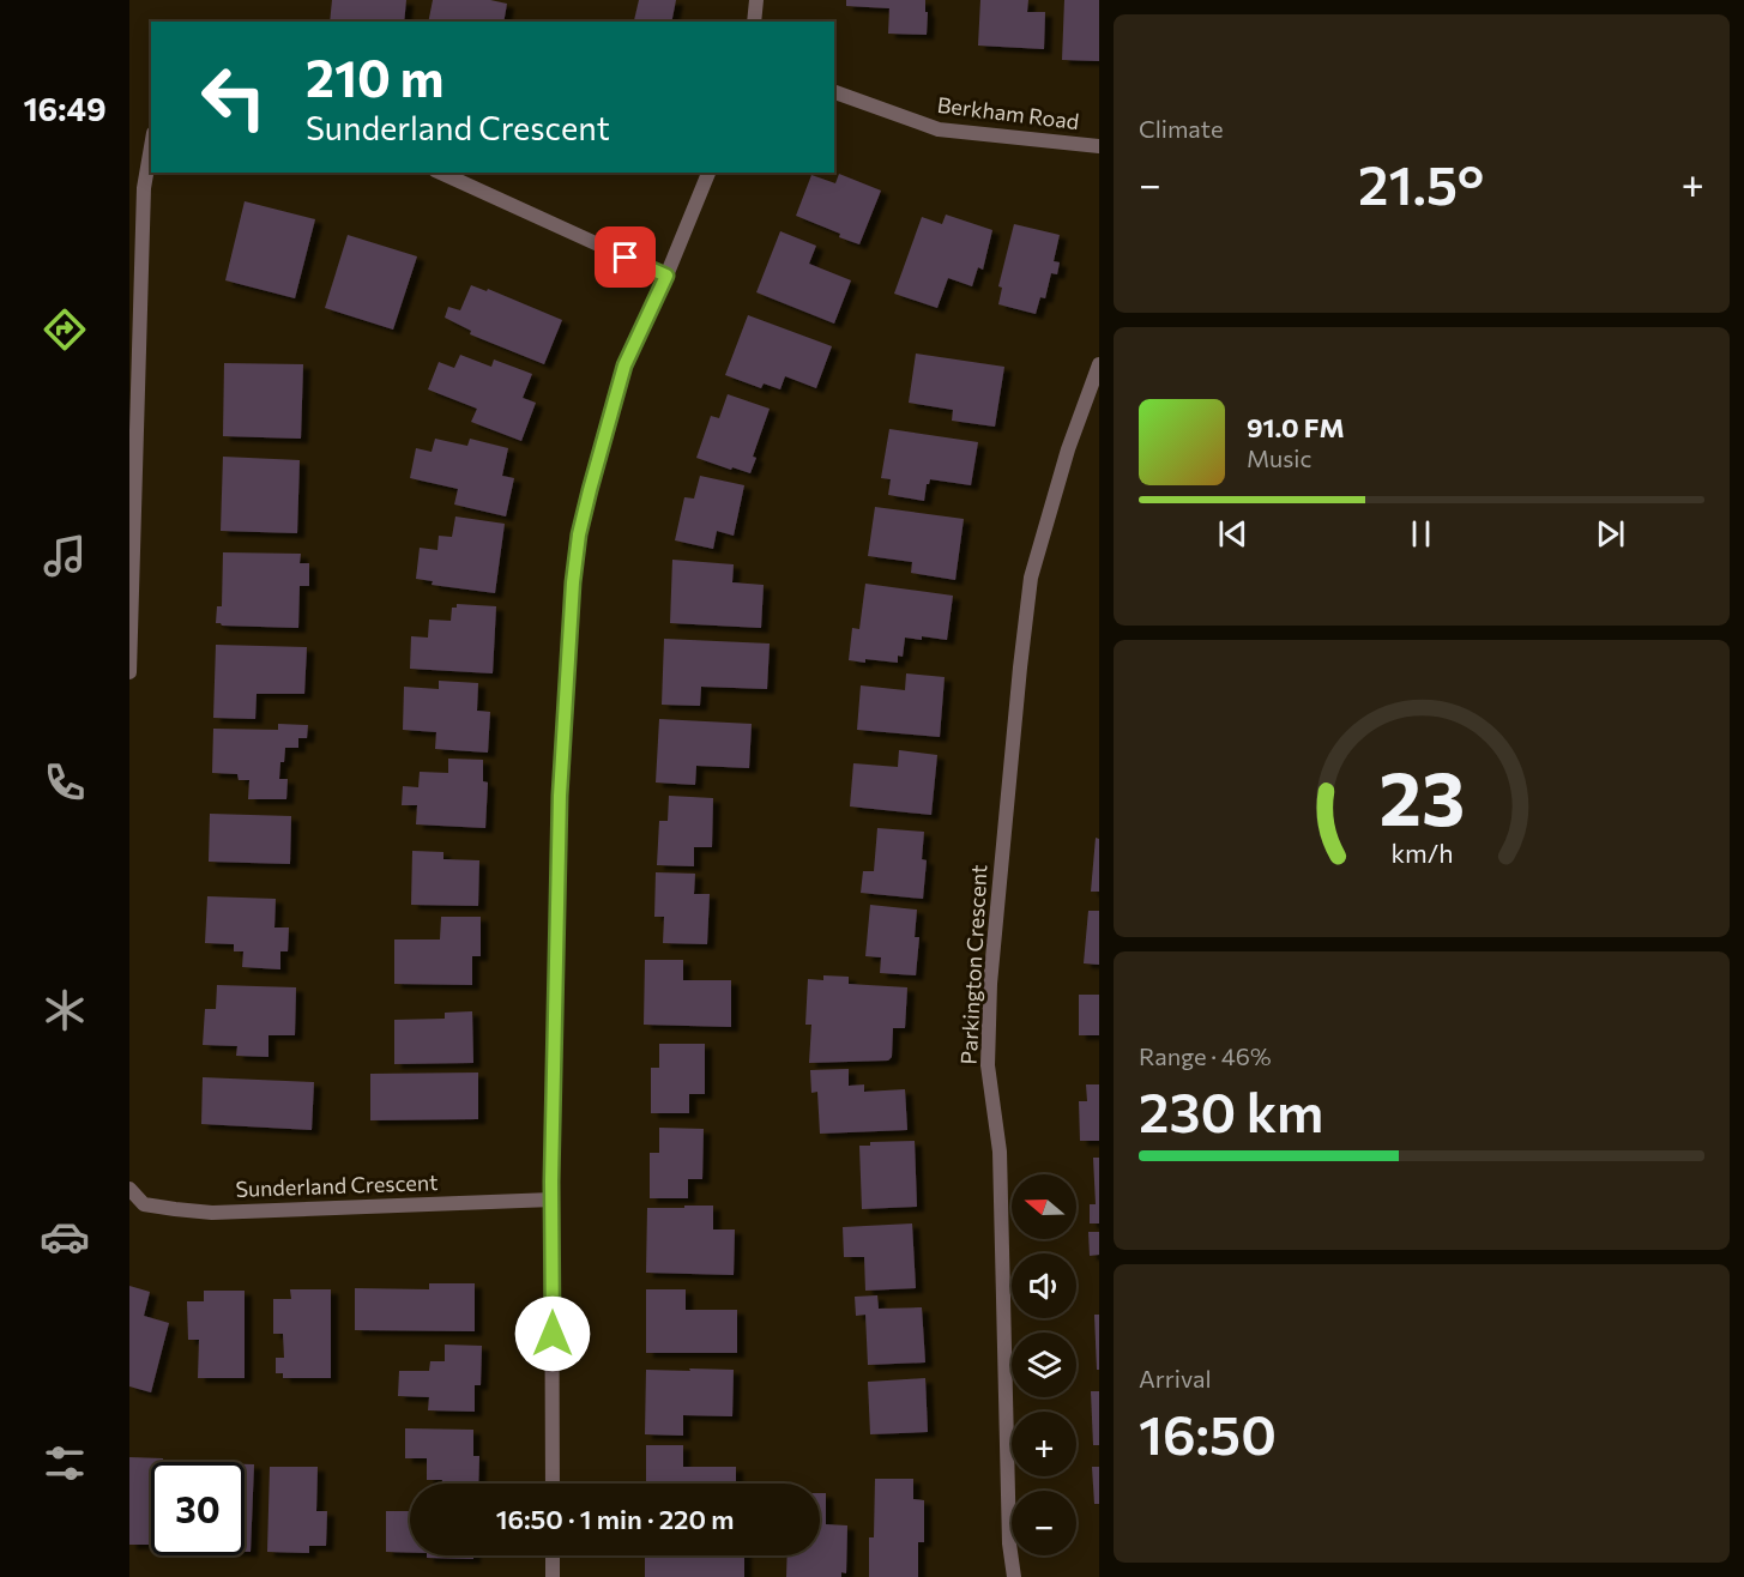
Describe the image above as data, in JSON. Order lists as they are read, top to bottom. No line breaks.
{"streets":{"street":["Berkham Road","Parkington Crescent","Sunderland Crescent"]},"north":"left","page":{"tabs":"16:49","tile":["Climate",["Range · 46%","230 km"],["Arrival","16:50"]],"turn":["210 m","Sunderland Crescent"],"heat":["−","21.5°","+"],"song":["91.0 FM","Music"],"map_buttons":["+","−"],"limit":"30","trip":"16:50 · 1 min · 220 m","gauge":["23","km/h"]}}
